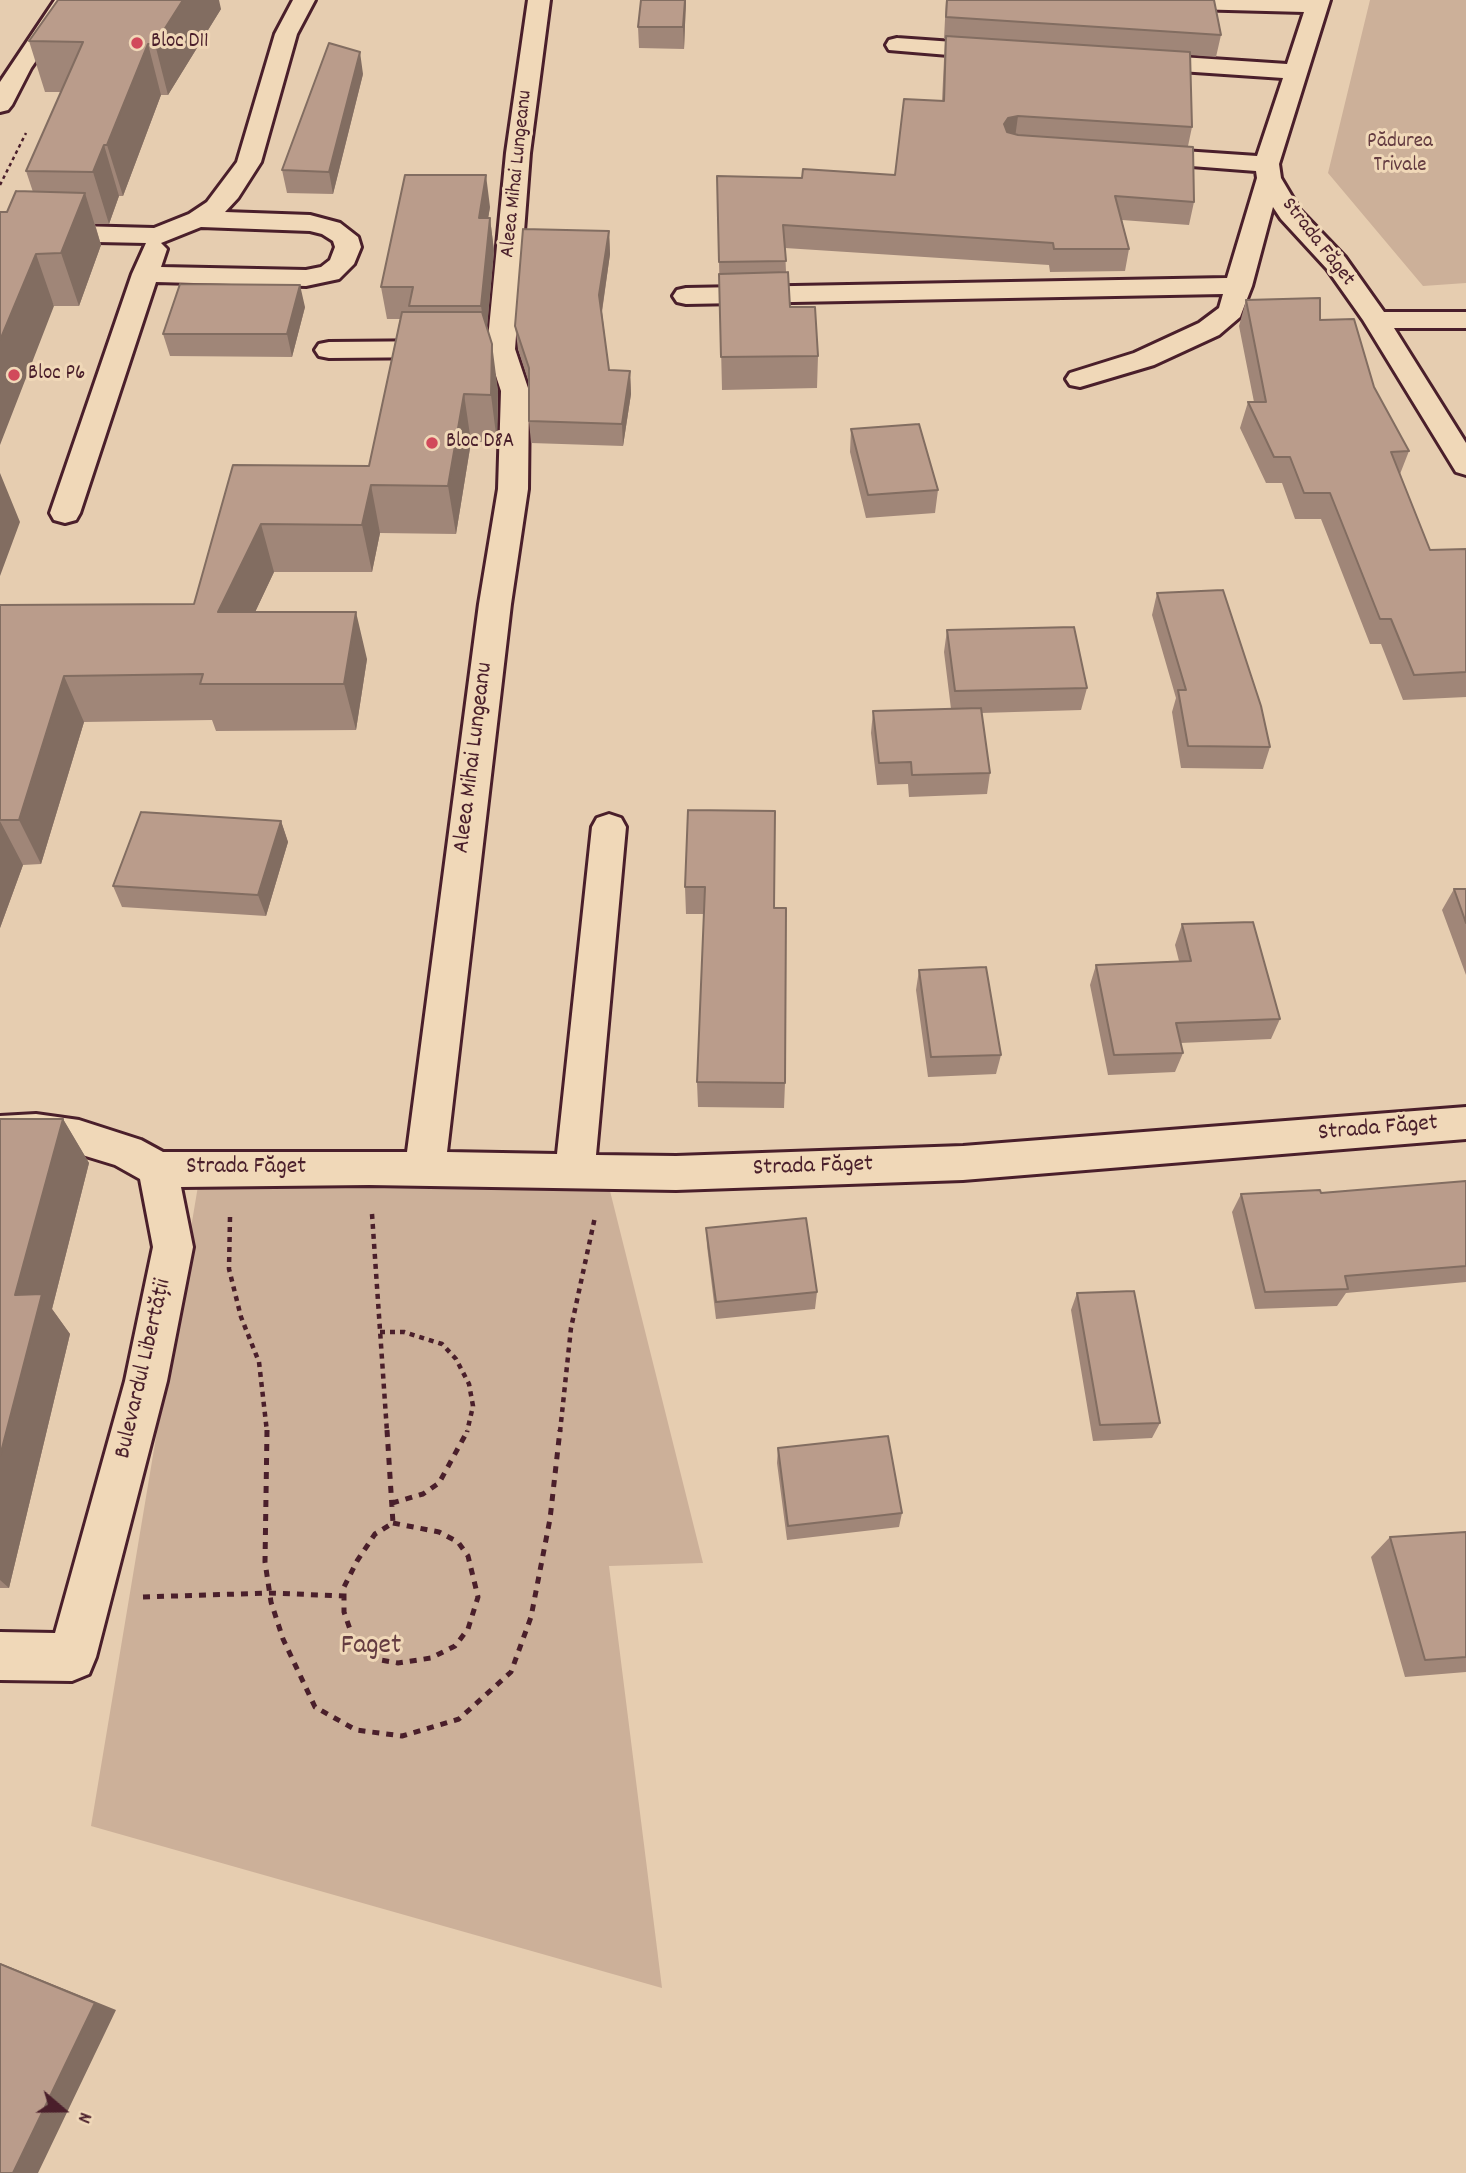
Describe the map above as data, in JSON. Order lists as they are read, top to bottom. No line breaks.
{"streets":{"street":["Aleea Mihai Lungeanu","Strada Făget","Bulevardul Libertății"]},"crossings":[["Aleea Mihai Lungeanu","Strada Făget"],["Strada Făget","Bulevardul Libertății"]],"parks":["Pădurea Trivale","Faget"],"places":["Bloc D11","Bloc P6","Bloc D8A"],"north":"right"}
